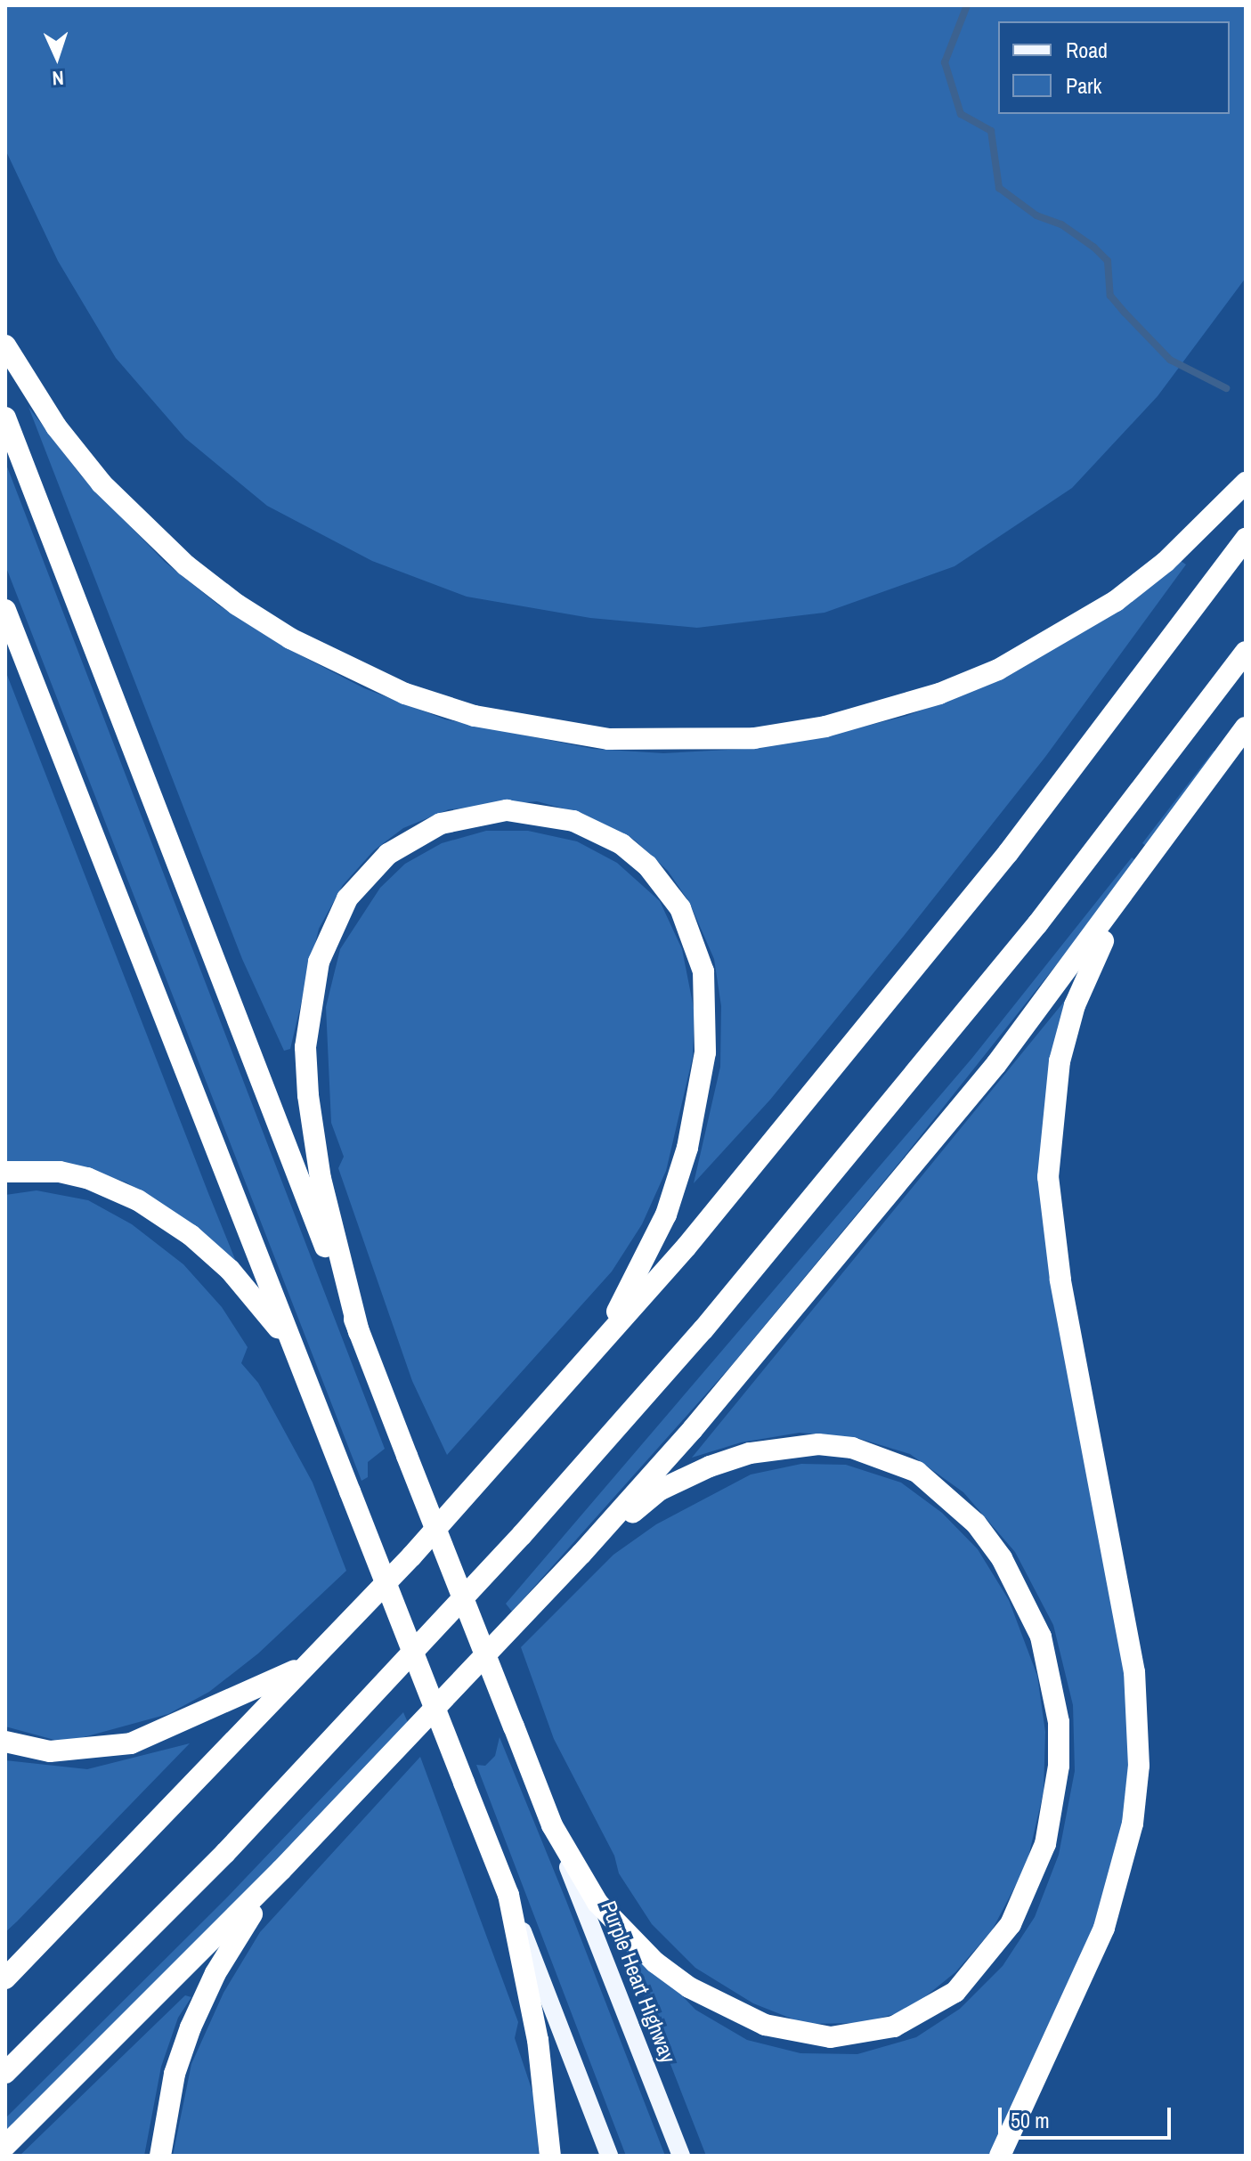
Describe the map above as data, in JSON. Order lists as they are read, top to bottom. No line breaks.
{"streets":{"main road":["Purple Heart Highway"]},"legend":["Road","Park"],"scale_bar":"50 m","north":"bottom"}
